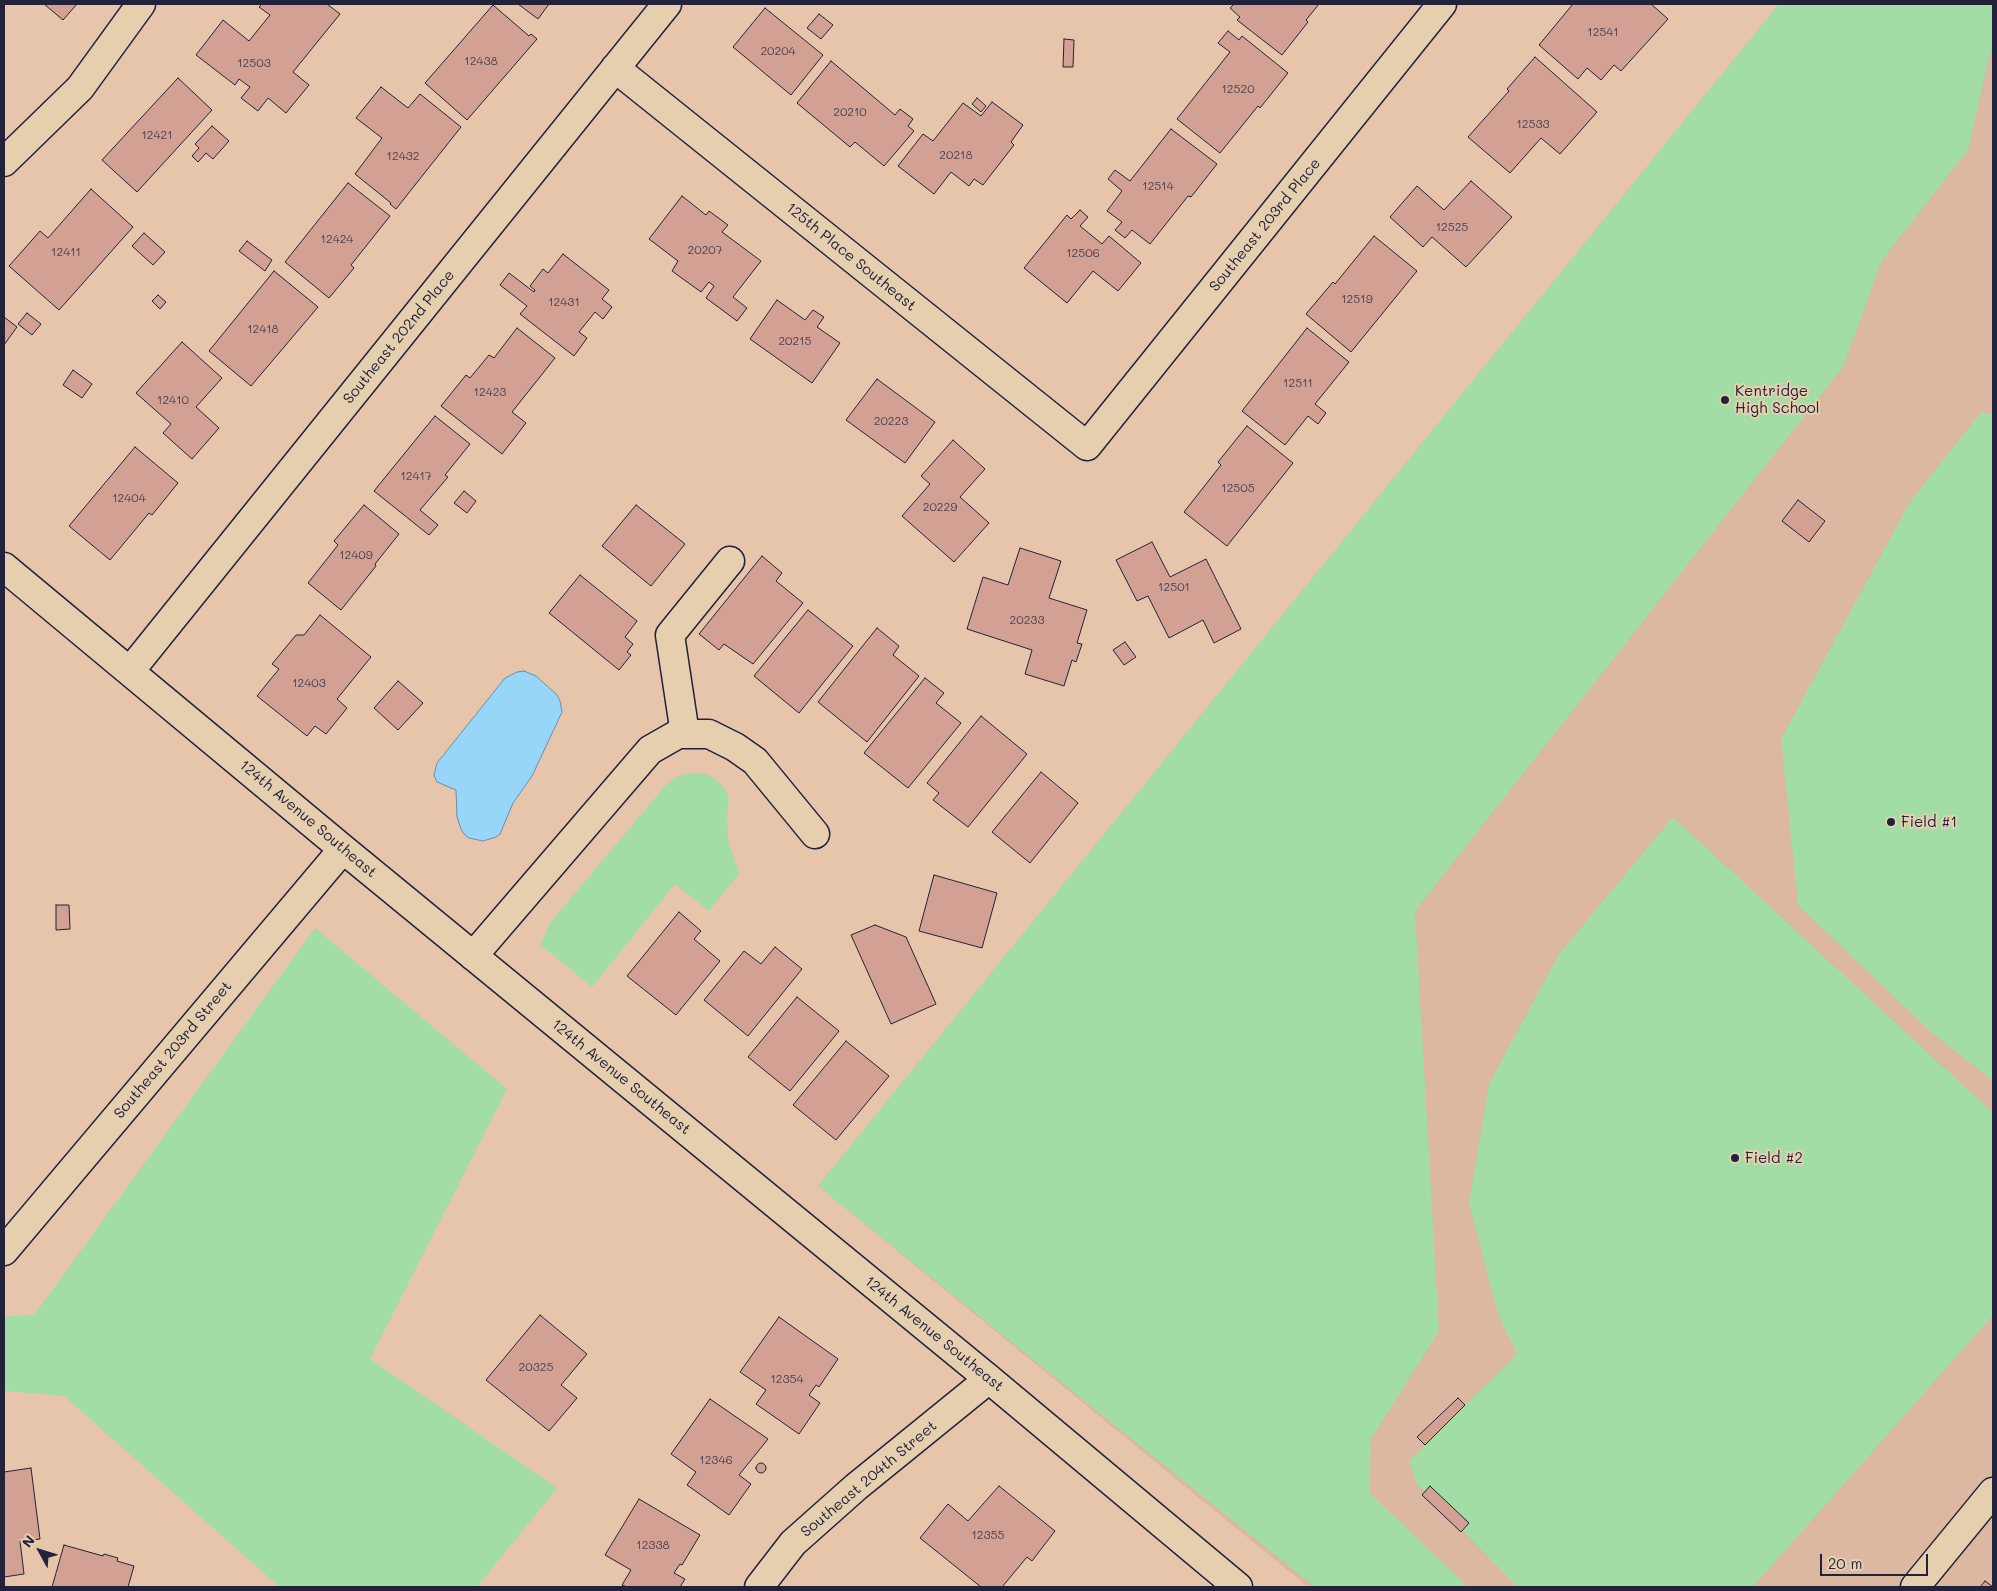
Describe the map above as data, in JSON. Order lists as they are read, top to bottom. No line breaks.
{"streets":{"street":["Southeast 203rd Place","125th Place Southeast","Southeast 202nd Place","124th Avenue Southeast","Southeast 203rd Street","Southeast 204th Street"]},"crossings":[["Southeast 203rd Place","125th Place Southeast"],["125th Place Southeast","Southeast 202nd Place"],["Southeast 202nd Place","124th Avenue Southeast"],["124th Avenue Southeast","Southeast 203rd Street"],["124th Avenue Southeast","Southeast 204th Street"]],"places":["Kentridge High School","Field #1","Field #2"],"house_numbers":["12541","20204","12438","12503","12520","20210","12533","12421","20218","12432","12514","12525","12424","20207","12411","12506","12519","12431","12418","20215","12511","12423","12410","20223","12417","12505","12404","20229","12409","12501","20233","12403","20325","12354","12346","12355","12338"],"scale_bar":"20 m","north":"top left"}
